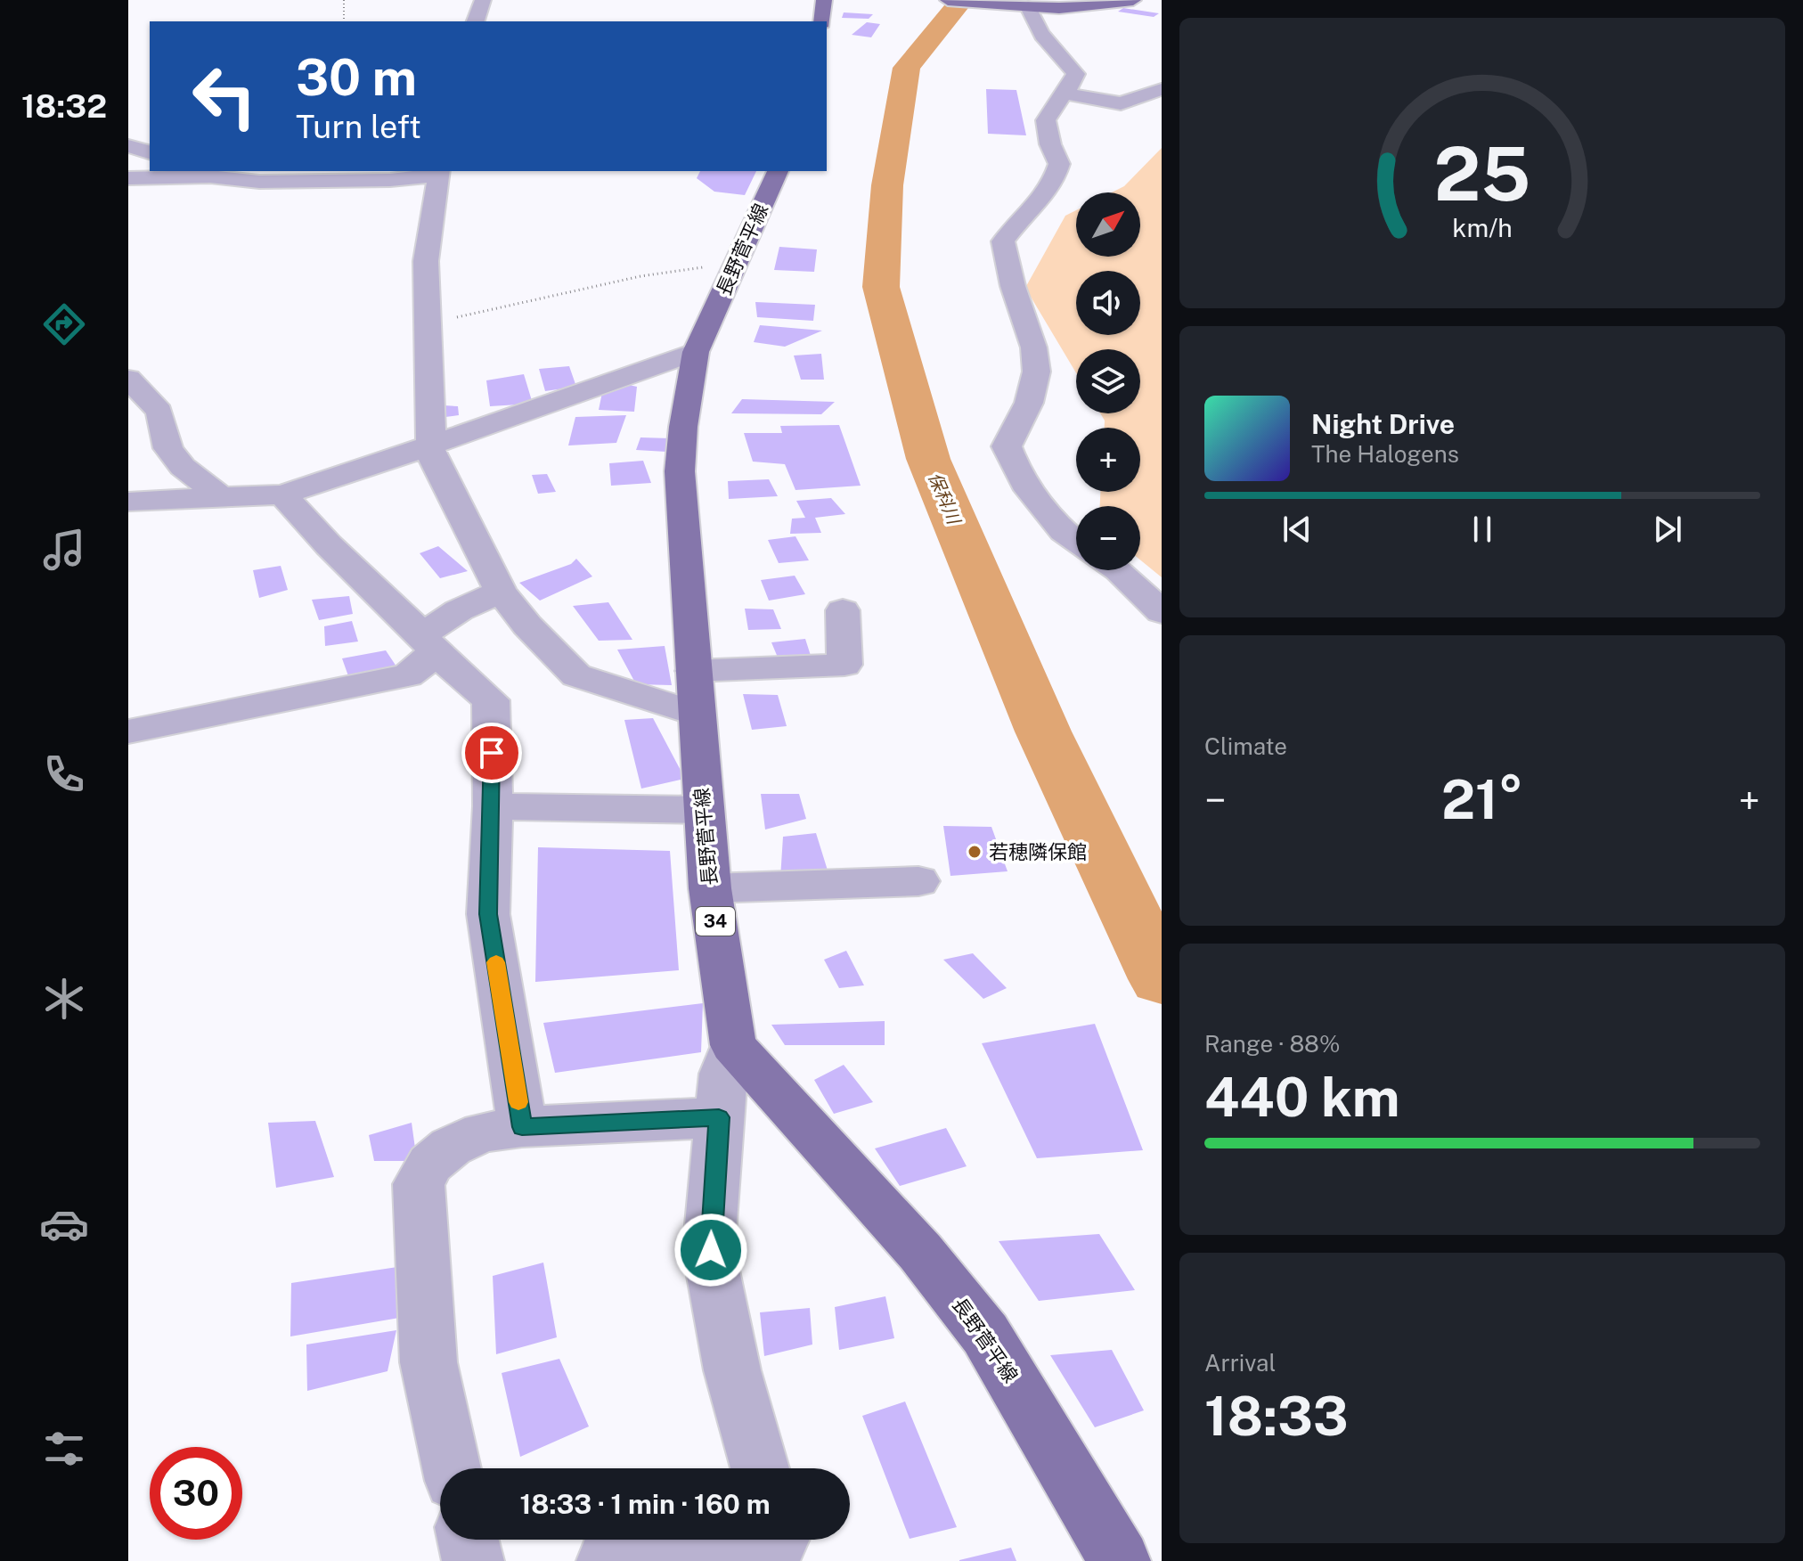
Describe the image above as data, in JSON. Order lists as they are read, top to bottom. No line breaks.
{"streets":{"main road":["長野菅平線","34"]},"water":["保科川"],"places":["若穂隣保館"],"north":"top right","page":{"tabs":"18:32","turn":["30 m","Turn left"],"map_buttons":["+","−"],"song":["Night Drive","The Halogens"],"tile":["Climate",["Range · 88%","440 km"],["Arrival","18:33"]],"heat":["−","21°","+"],"limit":"30","trip":"18:33 · 1 min · 160 m","gauge":["25","km/h"]}}
